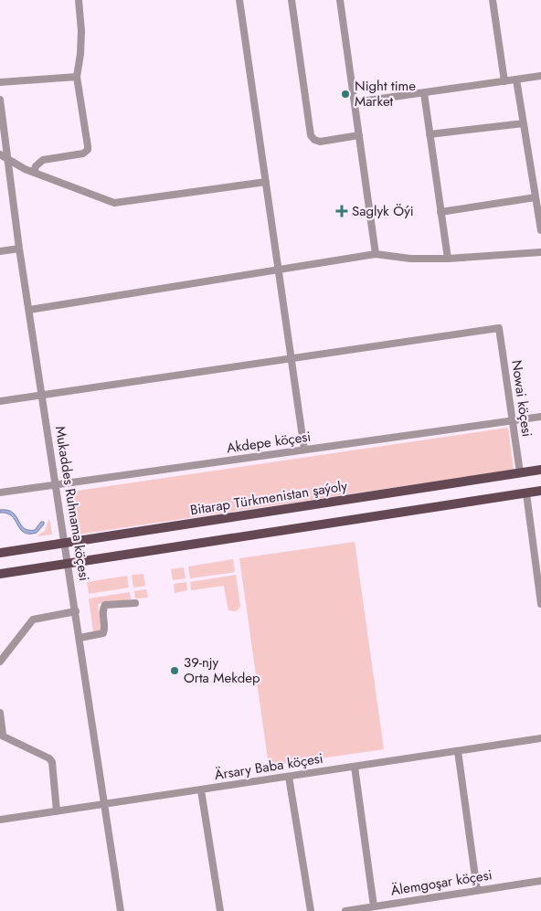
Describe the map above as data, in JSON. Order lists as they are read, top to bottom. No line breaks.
{"streets":{"main road":["Bitarap Türkmenistan şaýoly"],"street":["Nowai köçesi","Akdepe köçesi","Mukaddes Ruhnama köçesi","Ärsary Baba köçesi","Älemgoşar köçesi"]},"crossings":[["Nowai köçesi","Akdepe köçesi"],["Nowai köçesi","Bitarap Türkmenistan şaýoly"],["Akdepe köçesi","Mukaddes Ruhnama köçesi"],["Bitarap Türkmenistan şaýoly","Mukaddes Ruhnama köçesi"],["Mukaddes Ruhnama köçesi","Ärsary Baba köçesi"]],"places":{"other":["Night time Market","39-njy Orta Mekdep"],"health":["Saglyk Öýi"]}}
